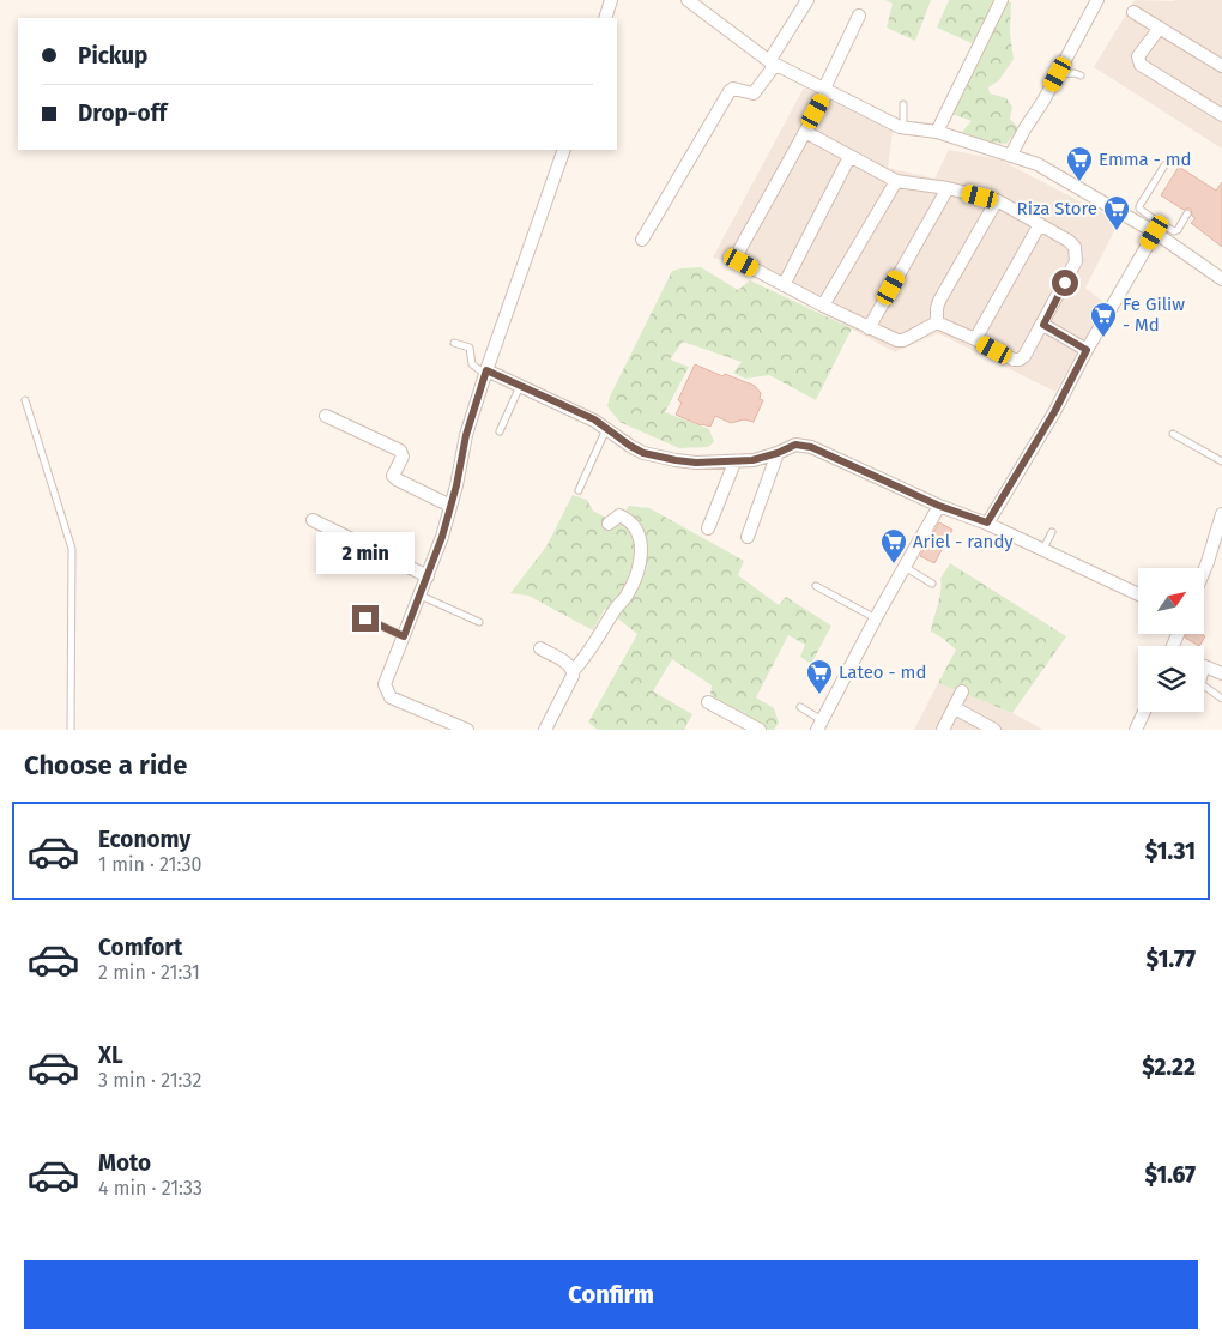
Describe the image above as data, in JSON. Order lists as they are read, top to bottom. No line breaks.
{"places":{"supermarket":["Emma - md","Riza Store","Fe Giliw - Md","Ariel - randy","Lateo - md"]},"north":"top right","page":{"banner":["Pickup","Drop-off"],"bubble":"2 min","heading":"Choose a ride","list":[{"name":"Economy","note":"1 min · 21:30","value":"$1.31"},{"name":"Comfort","note":"2 min · 21:31","value":"$1.77"},{"name":"XL","note":"3 min · 21:32","value":"$2.22"},{"name":"Moto","note":"4 min · 21:33","value":"$1.67"}],"buttons":"Confirm"}}
